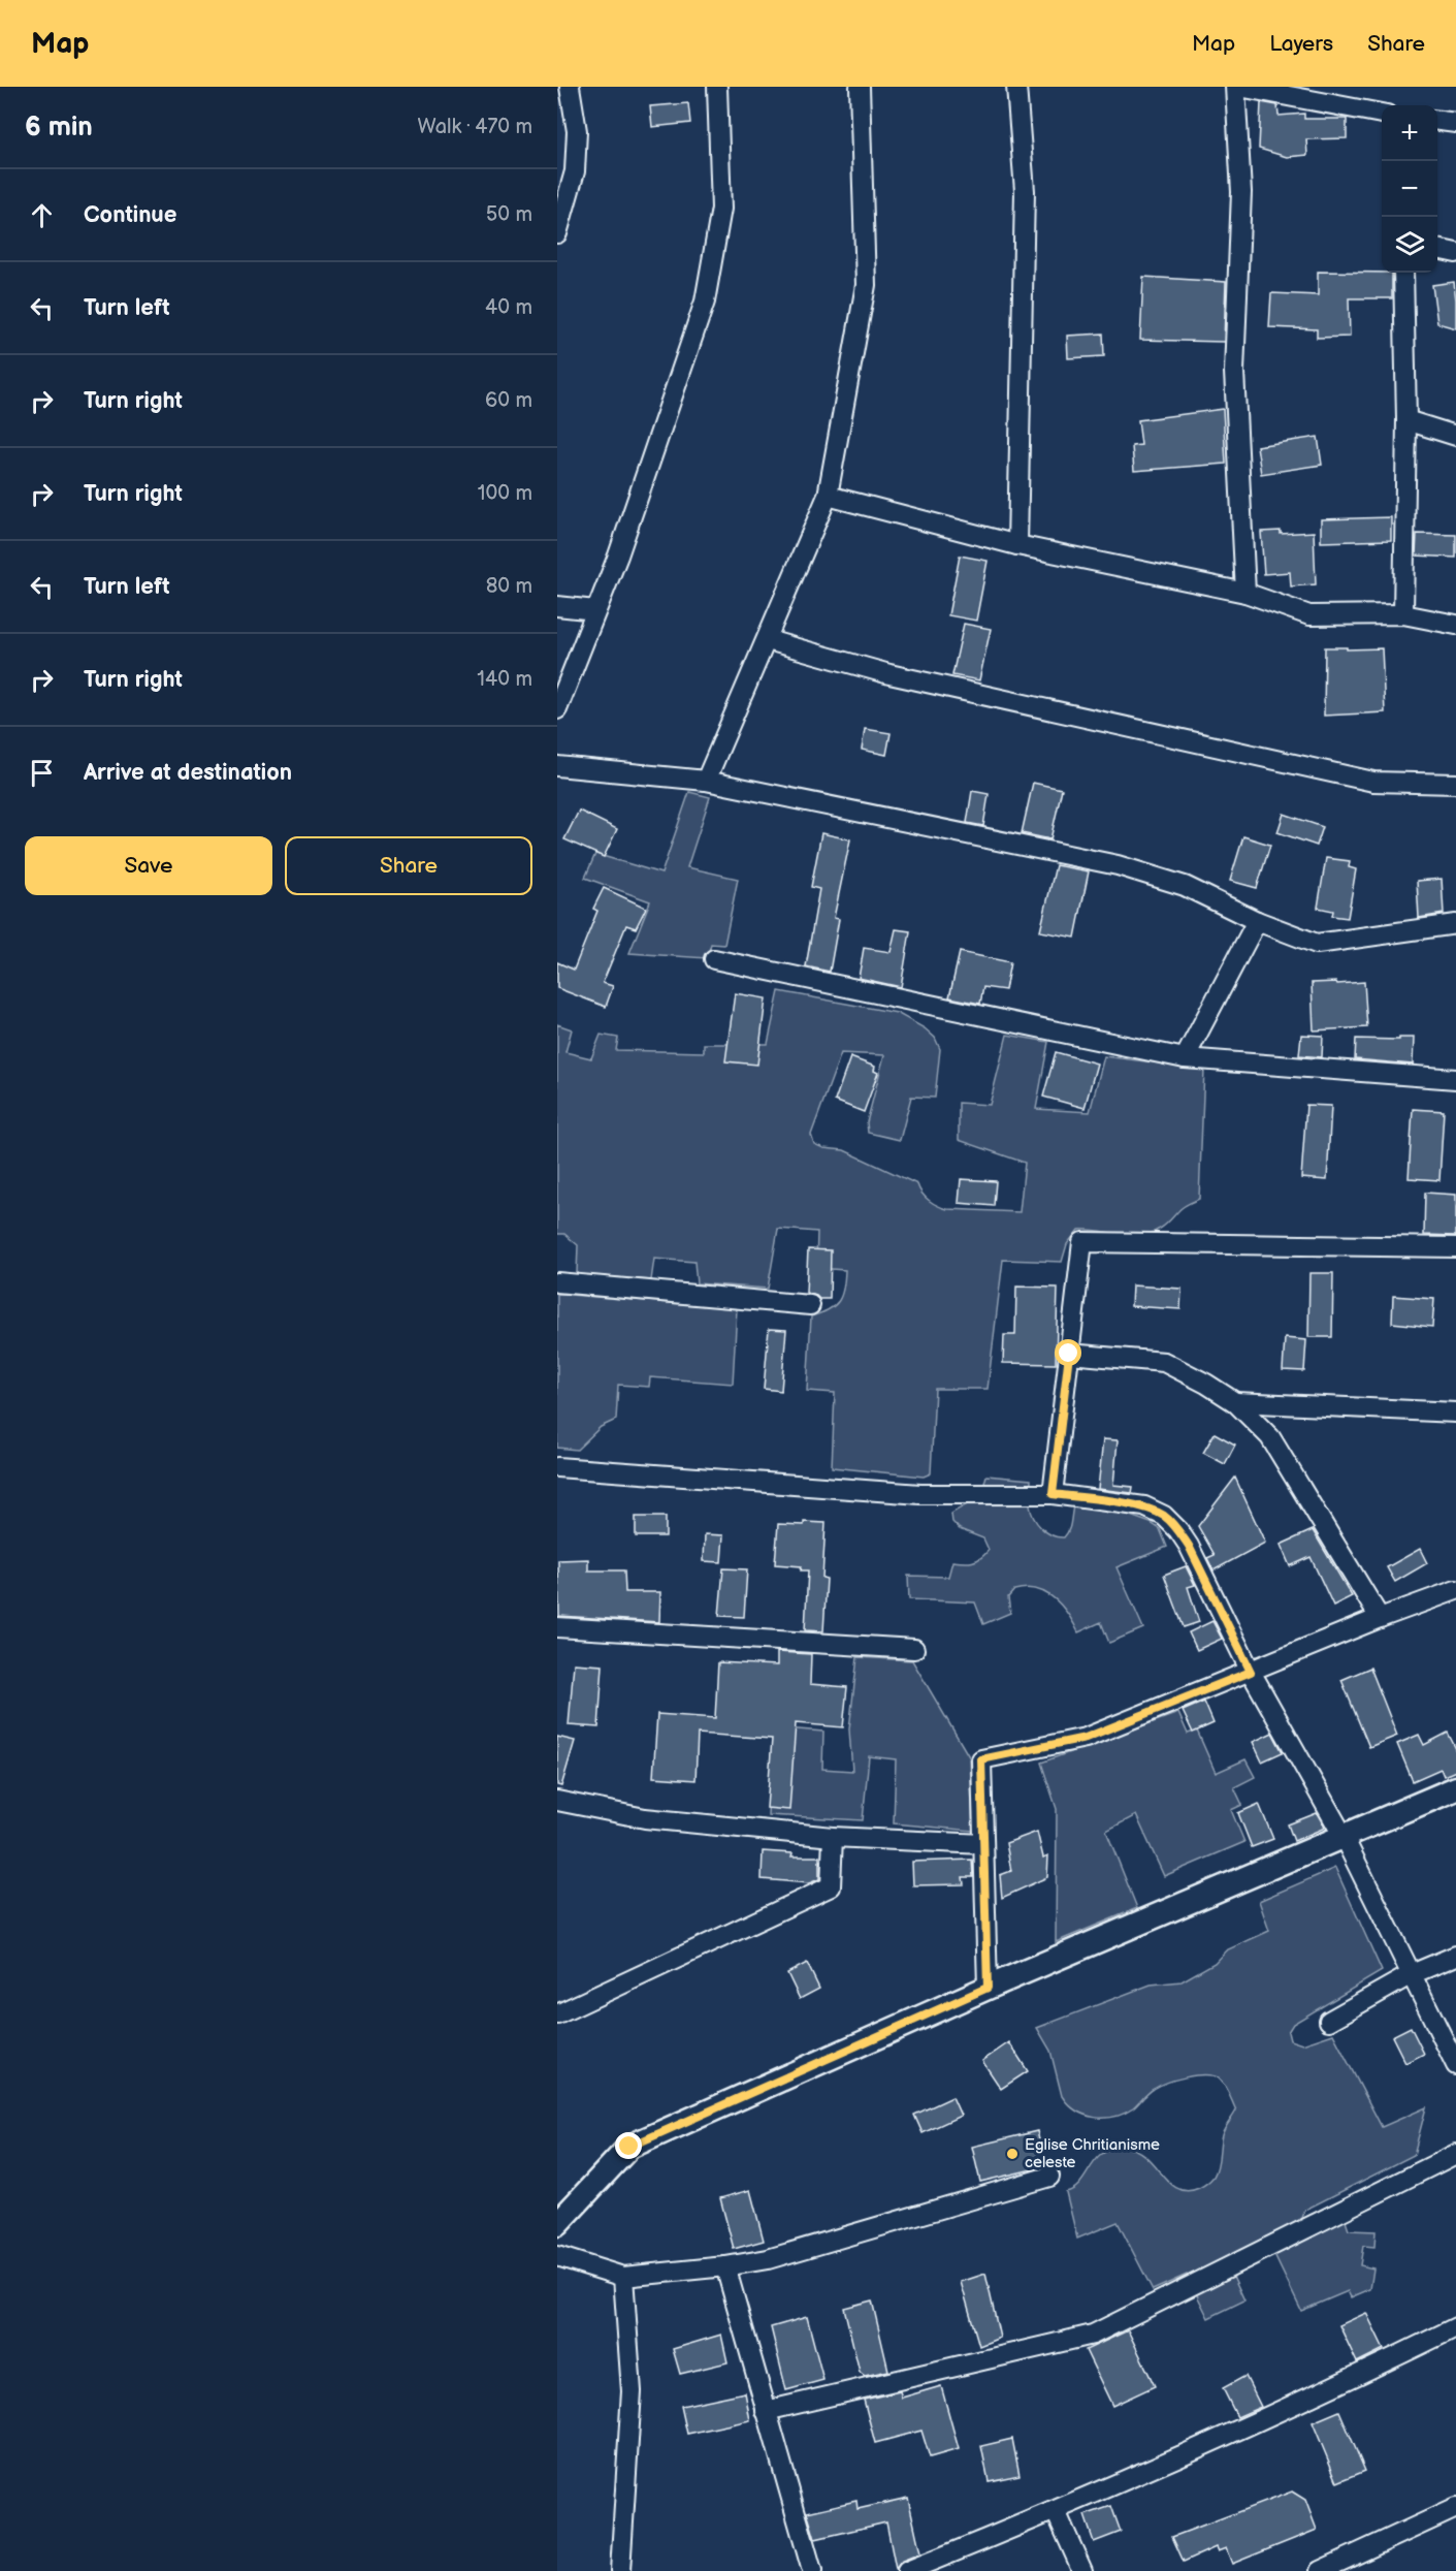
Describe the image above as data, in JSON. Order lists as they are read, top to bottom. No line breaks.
{"places":["Eglise Chritianisme celeste"],"page":{"header":"Map","nav":["Map","Layers","Share"],"heading":["6 min","Walk · 470 m"],"map_buttons":["+","−"],"list":[["Continue","50 m"],["Turn left","40 m"],["Turn right","60 m"],["Turn right","100 m"],["Turn left","80 m"],["Turn right","140 m"],"Arrive at destination"],"buttons":["Save","Share"]}}
